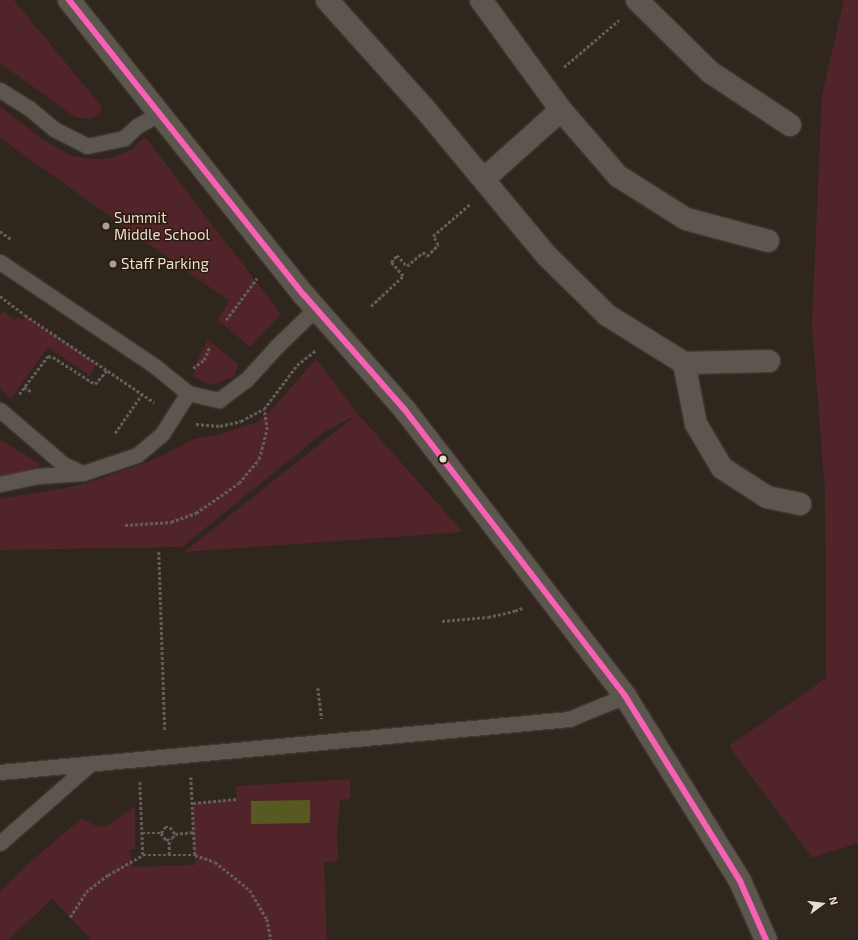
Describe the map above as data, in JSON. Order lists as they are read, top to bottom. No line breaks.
{"places":["Summit Middle School","Staff Parking"],"north":"right"}
